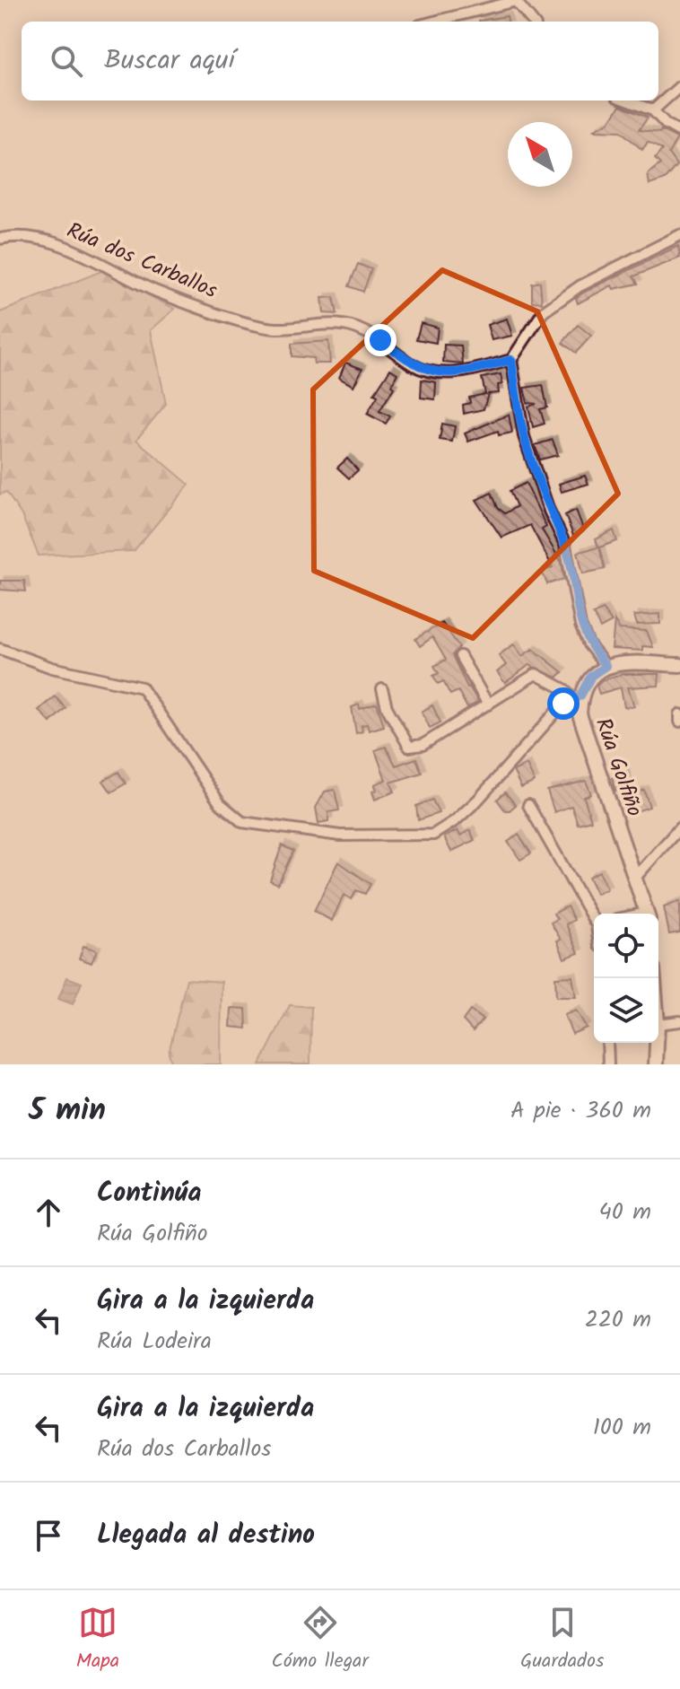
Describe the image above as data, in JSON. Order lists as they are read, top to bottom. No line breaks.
{"streets":{"main road":["Rúa Golfiño"],"street":["Rúa dos Carballos"]},"north":"top left","page":{"search":"Buscar aquí","heading":["5 min","A pie · 360 m"],"list":[["Continúa","Rúa Golfiño","40 m"],["Gira a la izquierda","Rúa Lodeira","220 m"],["Gira a la izquierda","Rúa dos Carballos","100 m"],"Llegada al destino"],"nav":["Mapa","Cómo llegar","Guardados"]}}
